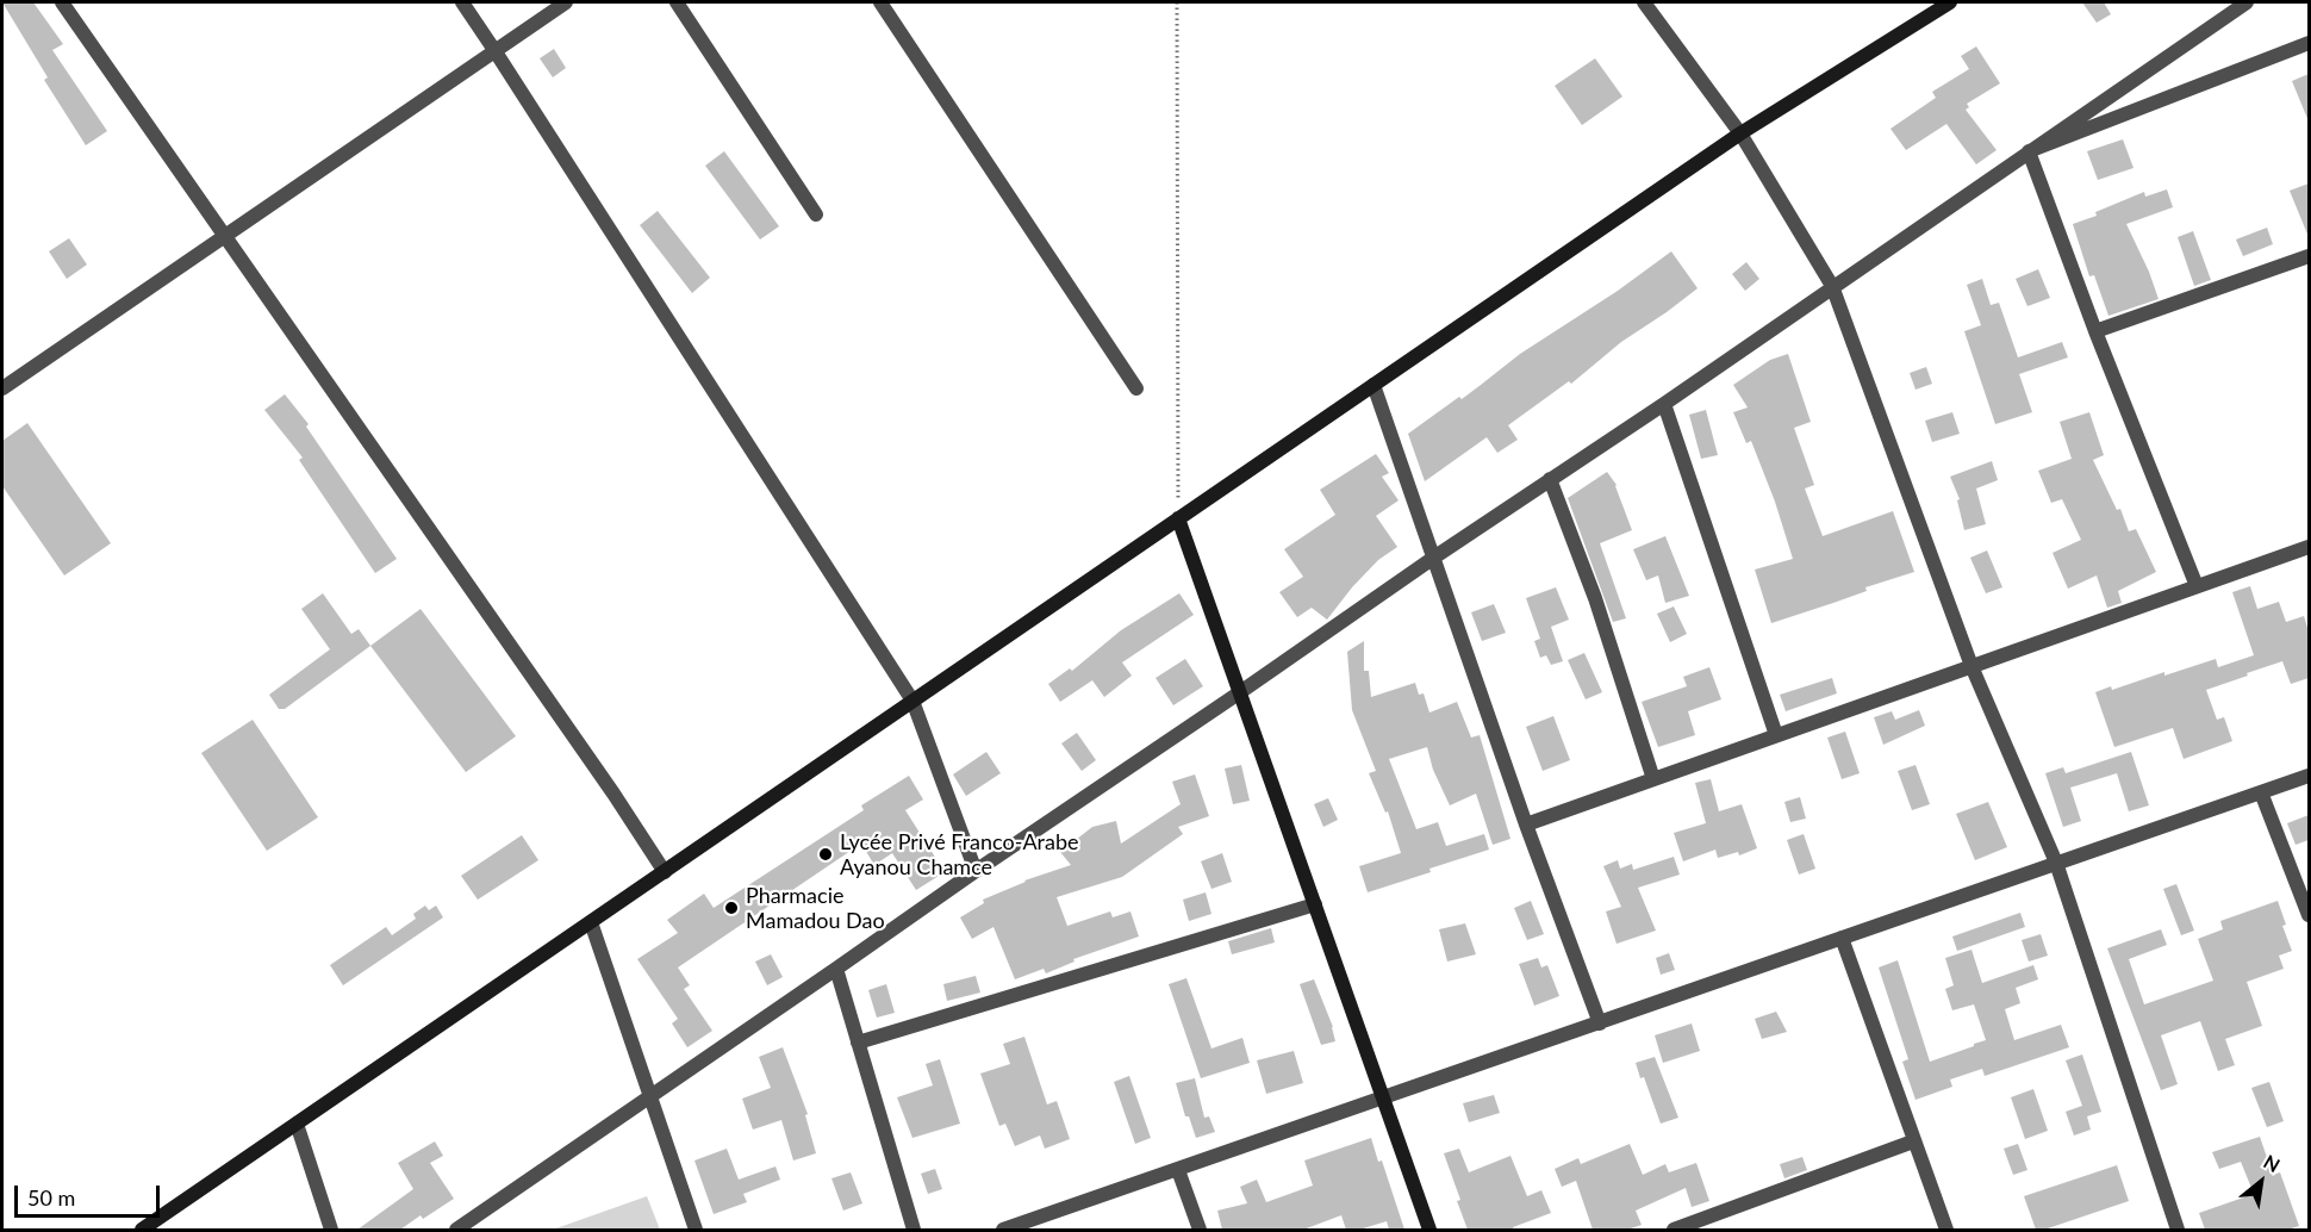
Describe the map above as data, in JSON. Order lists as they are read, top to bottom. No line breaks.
{"places":["Lycée Privé Franco-Arabe Ayanou Chamce","Pharmacie Mamadou Dao"],"scale_bar":"50 m","north":"top right"}
